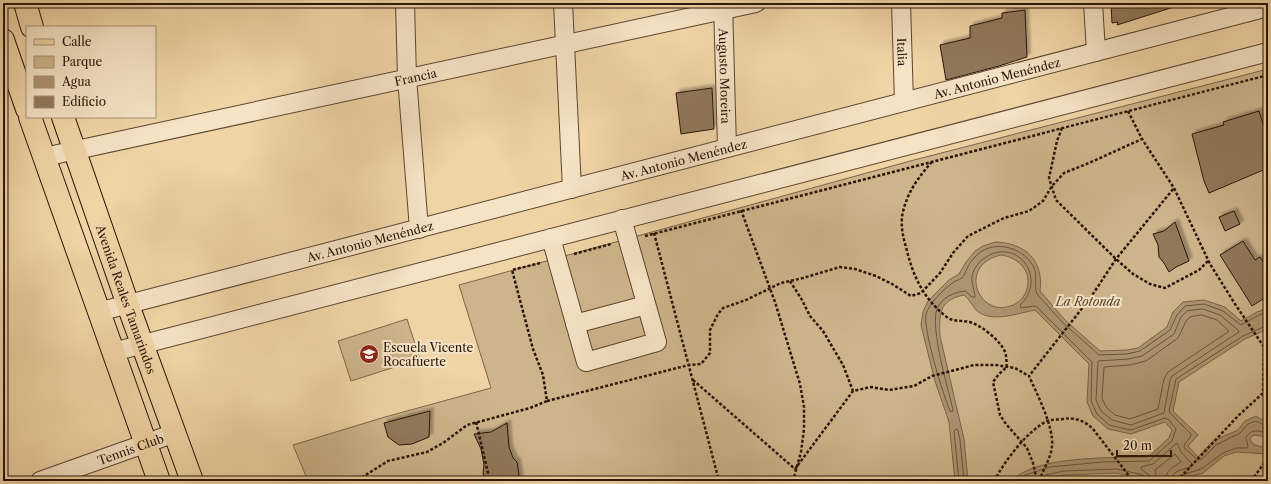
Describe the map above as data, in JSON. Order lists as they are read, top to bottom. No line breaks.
{"streets":{"main road":["Avenida Reales Tamarindos"],"street":["Italia","Augusto Moreira","Francia","Av. Antonio Menéndez","Tennis Club"]},"crossings":[["Italia","Av. Antonio Menéndez"],["Augusto Moreira","Francia"],["Augusto Moreira","Av. Antonio Menéndez"],["Francia","Avenida Reales Tamarindos"],["Av. Antonio Menéndez","Avenida Reales Tamarindos"],["Avenida Reales Tamarindos","Tennis Club"]],"parks":["La Rotonda"],"places":{"school or university":["Escuela Vicente Rocafuerte"]},"legend":["Calle","Parque","Agua","Edificio"],"scale_bar":"20 m"}
